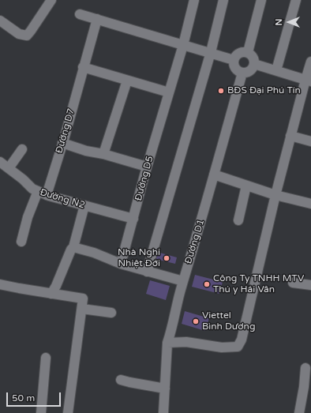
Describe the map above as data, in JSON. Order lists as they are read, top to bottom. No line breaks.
{"streets":{"street":["Đường D7","Đường D5","Đường N2","Đường D1"]},"crossings":[["Đường D7","Đường N2"],["Đường D5","Đường N2"]],"places":["BĐS Đại Phú Tín","Nhà Nghỉ Nhiệt Đới","Công Ty TNHH MTV Thú y Hải Vân","Viettel Bình Dương"],"scale_bar":"50 m","north":"left"}
